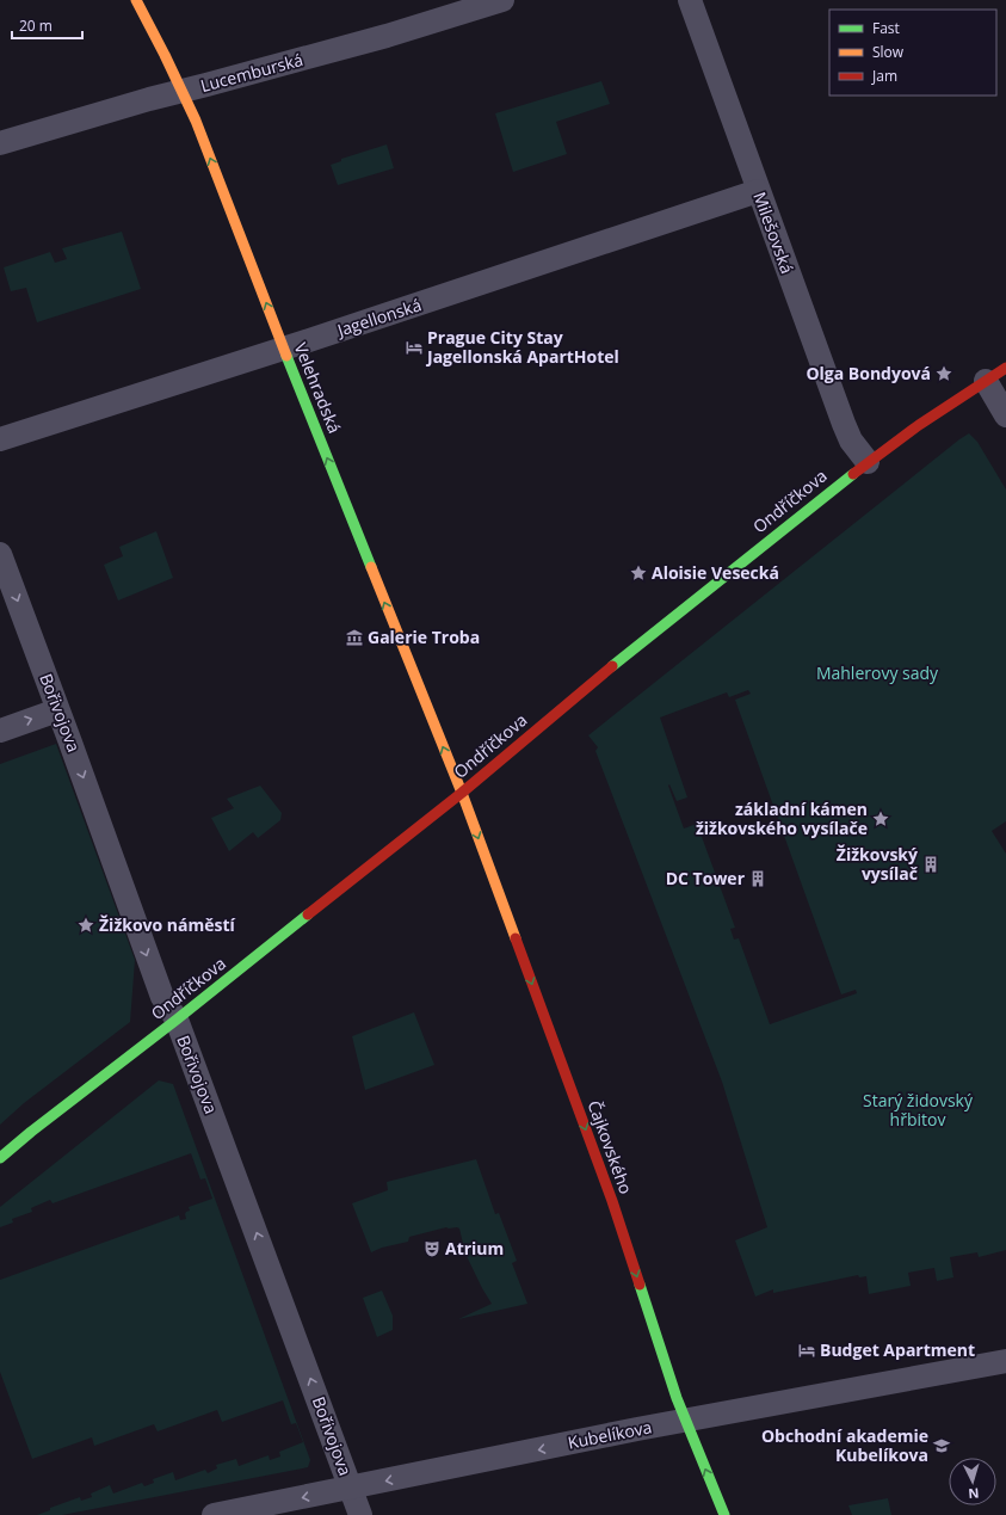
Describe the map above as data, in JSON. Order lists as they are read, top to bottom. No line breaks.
{"streets":{"street":["Lucemburská","Milešovská","Jagellonská","Velehradská","Ondříčkova","Bořivojova","Čajkovského","Kubelíkova"]},"crossings":[["Lucemburská","Velehradská"],["Milešovská","Jagellonská"],["Milešovská","Ondříčkova"],["Jagellonská","Velehradská"],["Velehradská","Ondříčkova"],["Velehradská","Čajkovského"],["Ondříčkova","Bořivojova"],["Ondříčkova","Čajkovského"],["Bořivojova","Kubelíkova"],["Čajkovského","Kubelíkova"]],"one_way":["Velehradská","Kubelíkova"],"parks":["Mahlerovy sady","Starý židovský hřbitov"],"places":{"hotel":["Prague City Stay Jagellonská ApartHotel","Budget Apartment"],"place":["Olga Bondyová","Aloisie Vesecká","základní kámen žižkovského vysílače","Žižkovo náměstí"],"museum":["Galerie Troba"],"building":["Žižkovský vysílač","DC Tower"],"theatre":["Atrium"],"school or university":["Obchodní akademie Kubelíkova"]},"legend":["Fast","Slow","Jam"],"scale_bar":"20 m","north":"bottom"}
